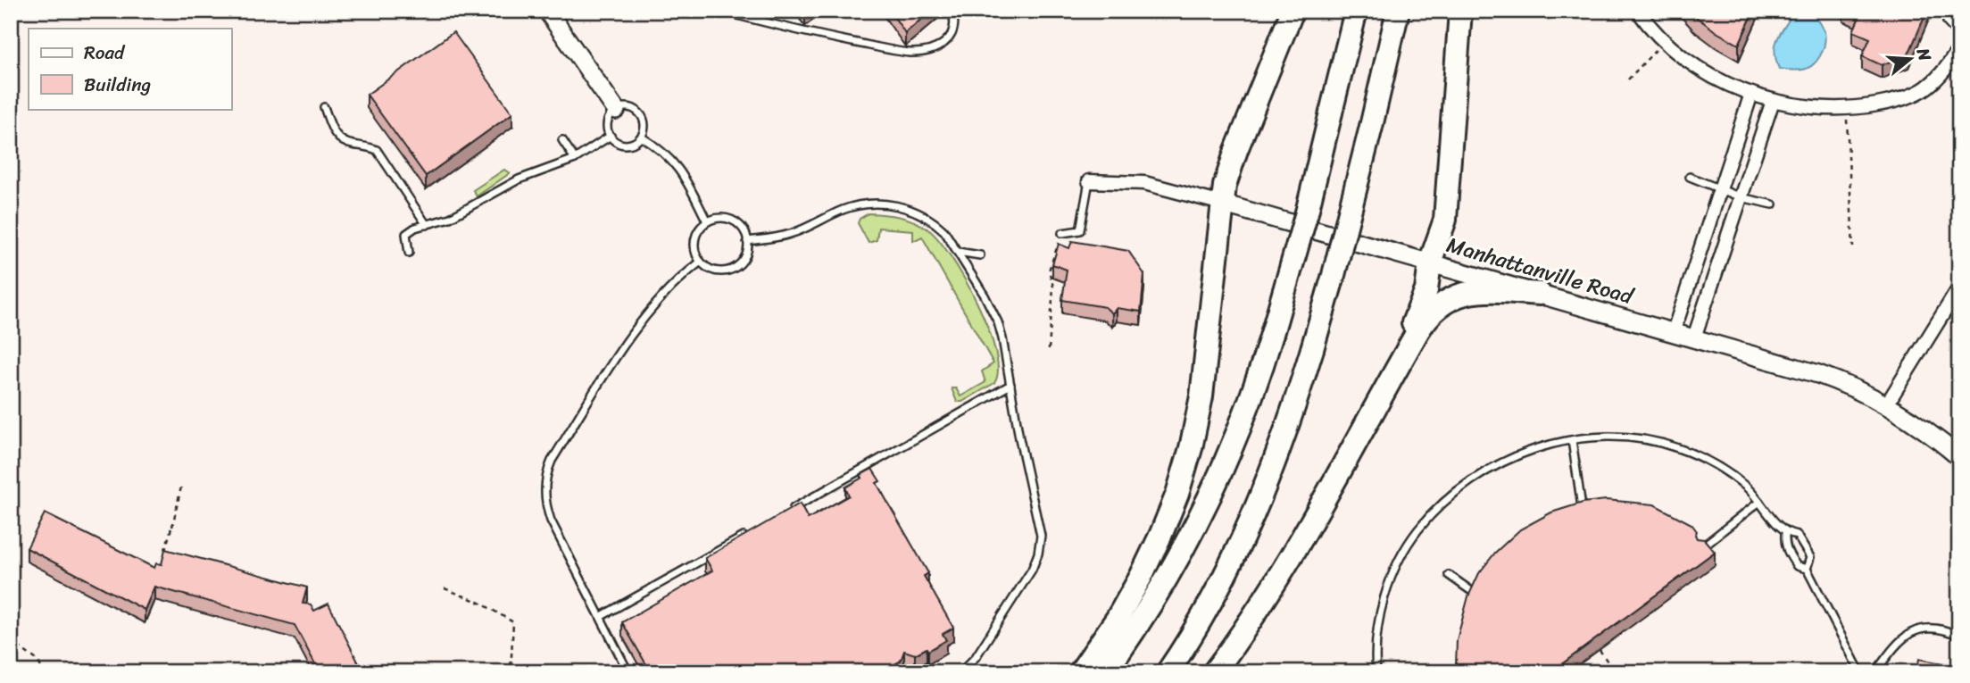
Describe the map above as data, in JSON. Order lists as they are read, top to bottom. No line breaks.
{"streets":{"street":["Manhattanville Road"]},"legend":["Road","Building"],"north":"right"}
